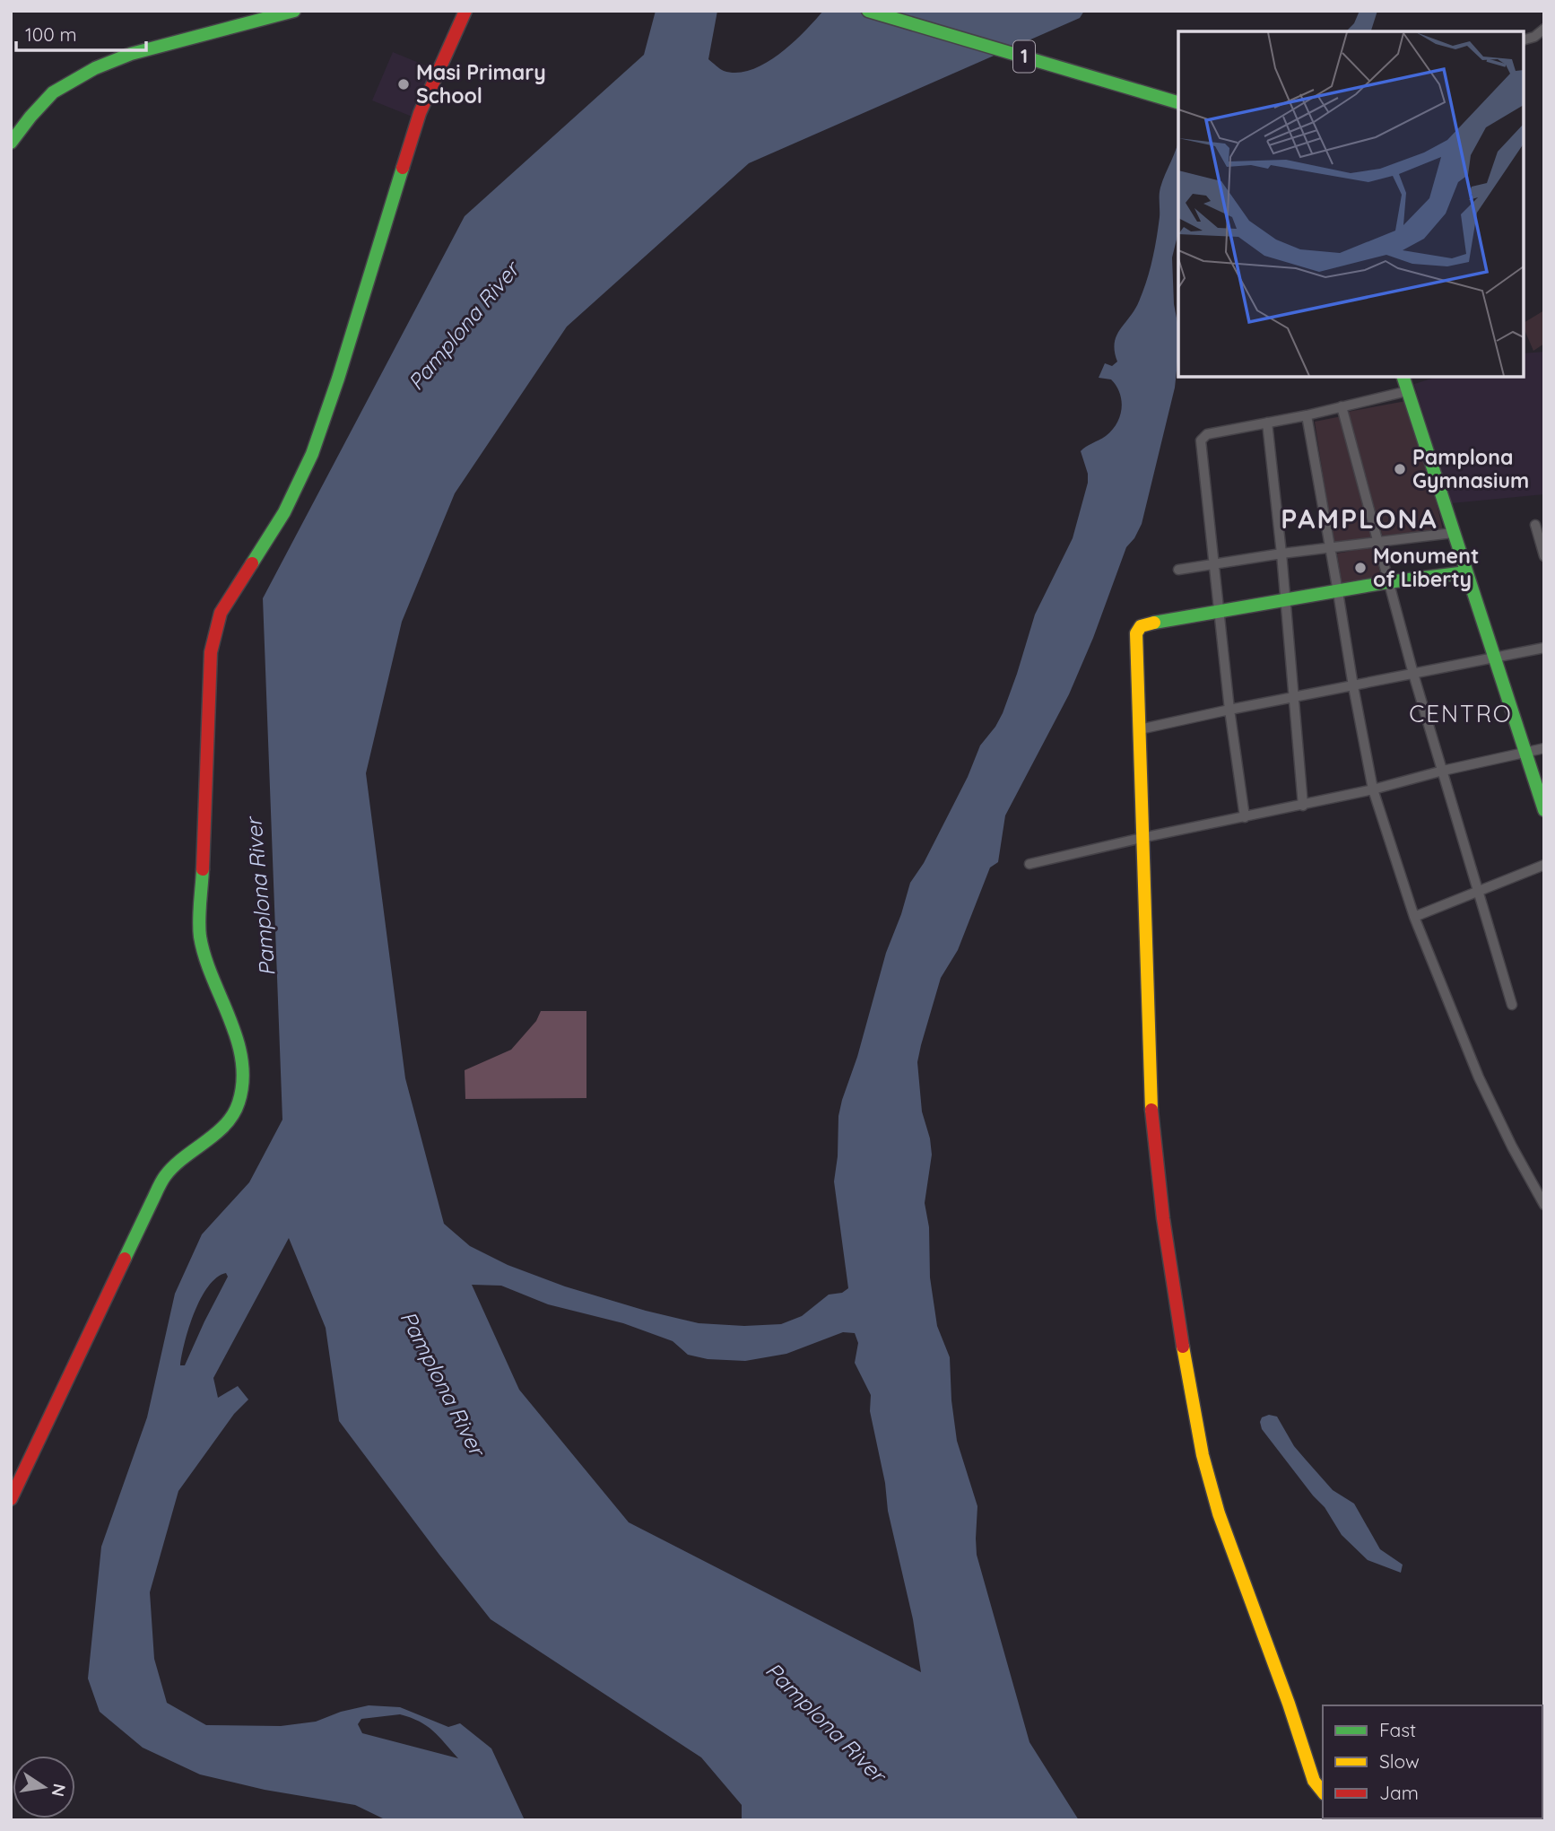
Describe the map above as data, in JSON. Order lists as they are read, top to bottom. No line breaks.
{"streets":{"main road":["1"]},"districts":["PAMPLONA","CENTRO"],"water":["Pamplona River"],"places":["Masi Primary School","Pamplona Gymnasium","Monument of Liberty"],"legend":["Fast","Slow","Jam"],"scale_bar":"100 m","north":"right"}
